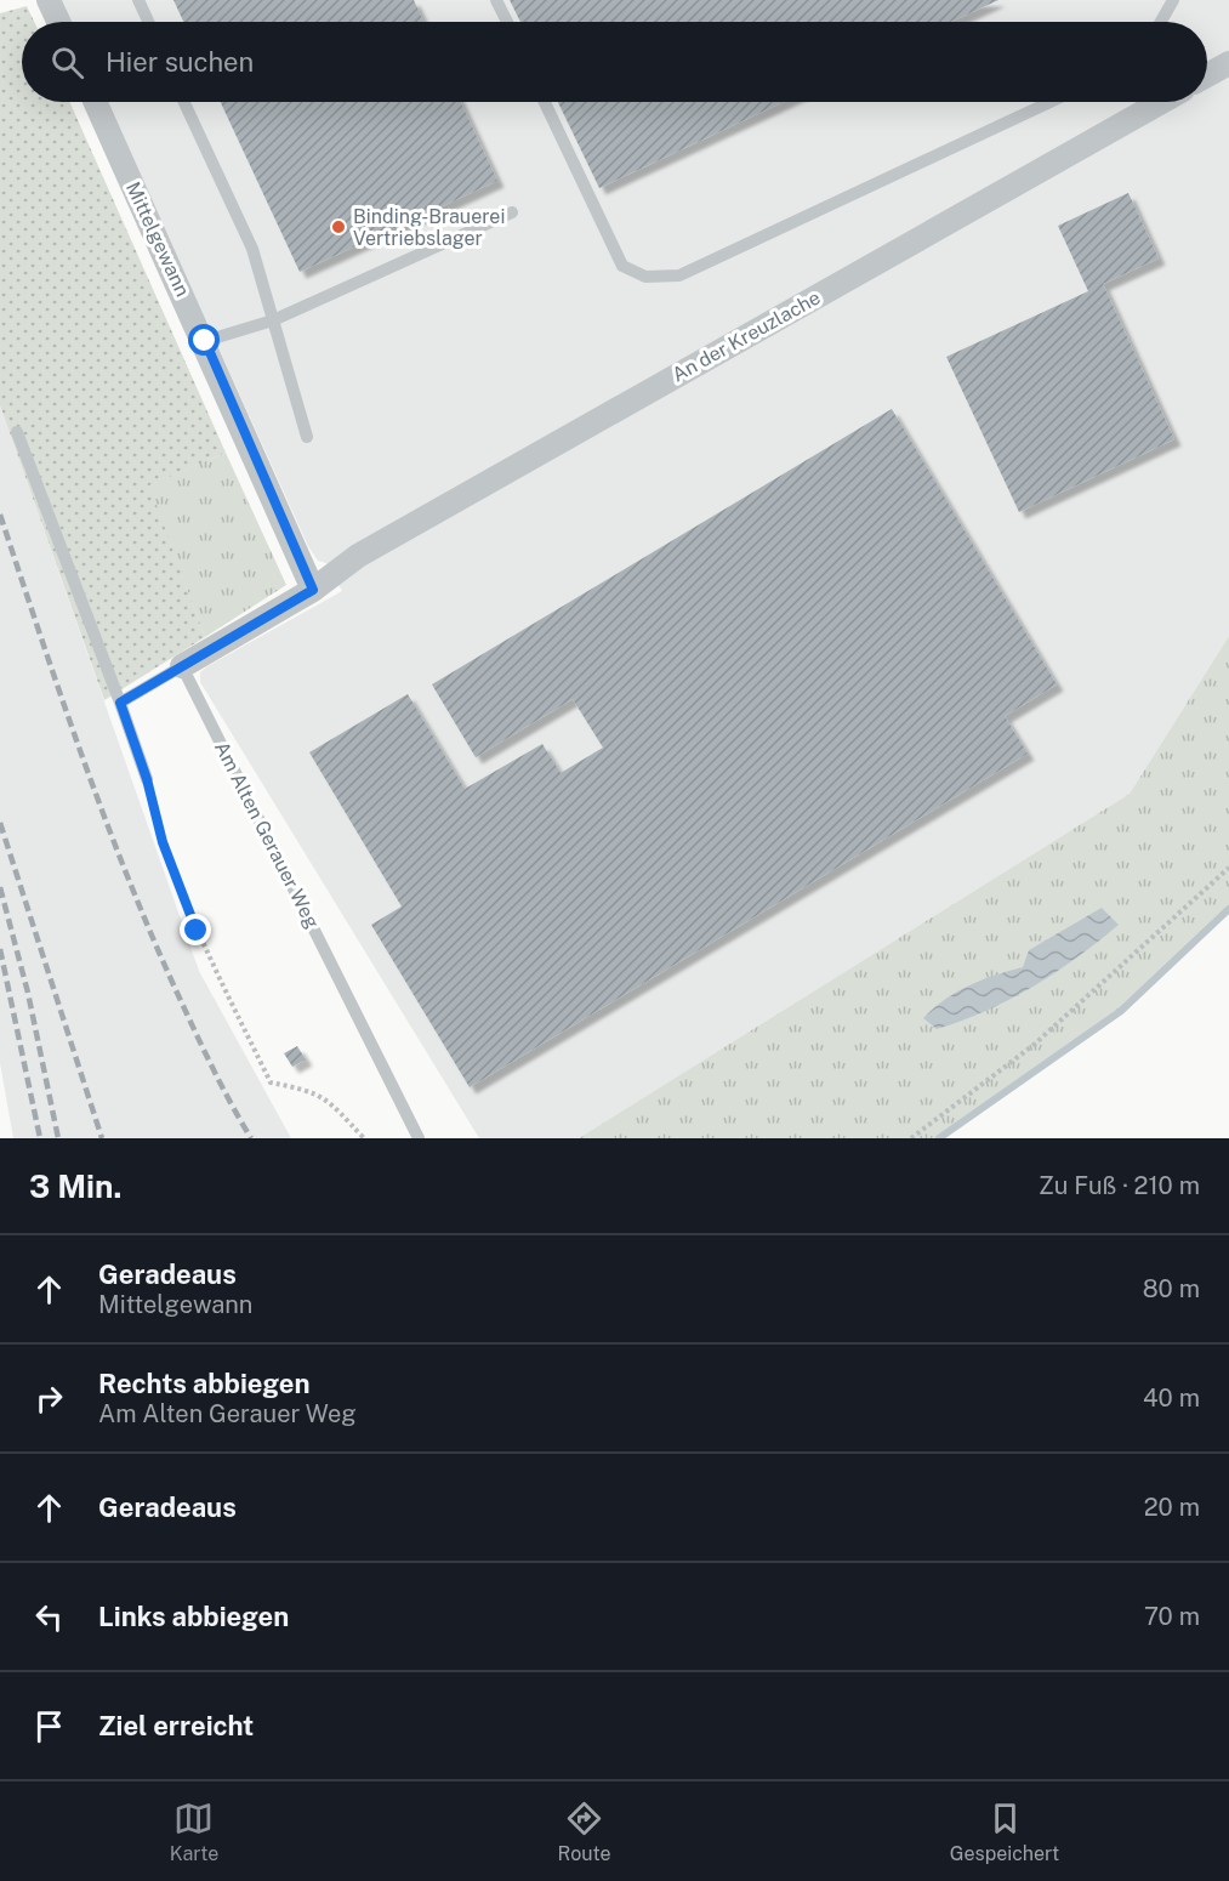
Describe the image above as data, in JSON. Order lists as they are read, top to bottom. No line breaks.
{"streets":{"street":["Mittelgewann","An der Kreuzlache"],"lane":["Am Alten Gerauer Weg"]},"crossings":[["Mittelgewann","An der Kreuzlache"]],"places":["Binding-Brauerei Vertriebslager"],"page":{"search":"Hier suchen","heading":["3 Min.","Zu Fuß · 210 m"],"list":[["Geradeaus","Mittelgewann","80 m"],["Rechts abbiegen","Am Alten Gerauer Weg","40 m"],["Geradeaus","20 m"],["Links abbiegen","70 m"],"Ziel erreicht"],"nav":["Karte","Route","Gespeichert"]}}
